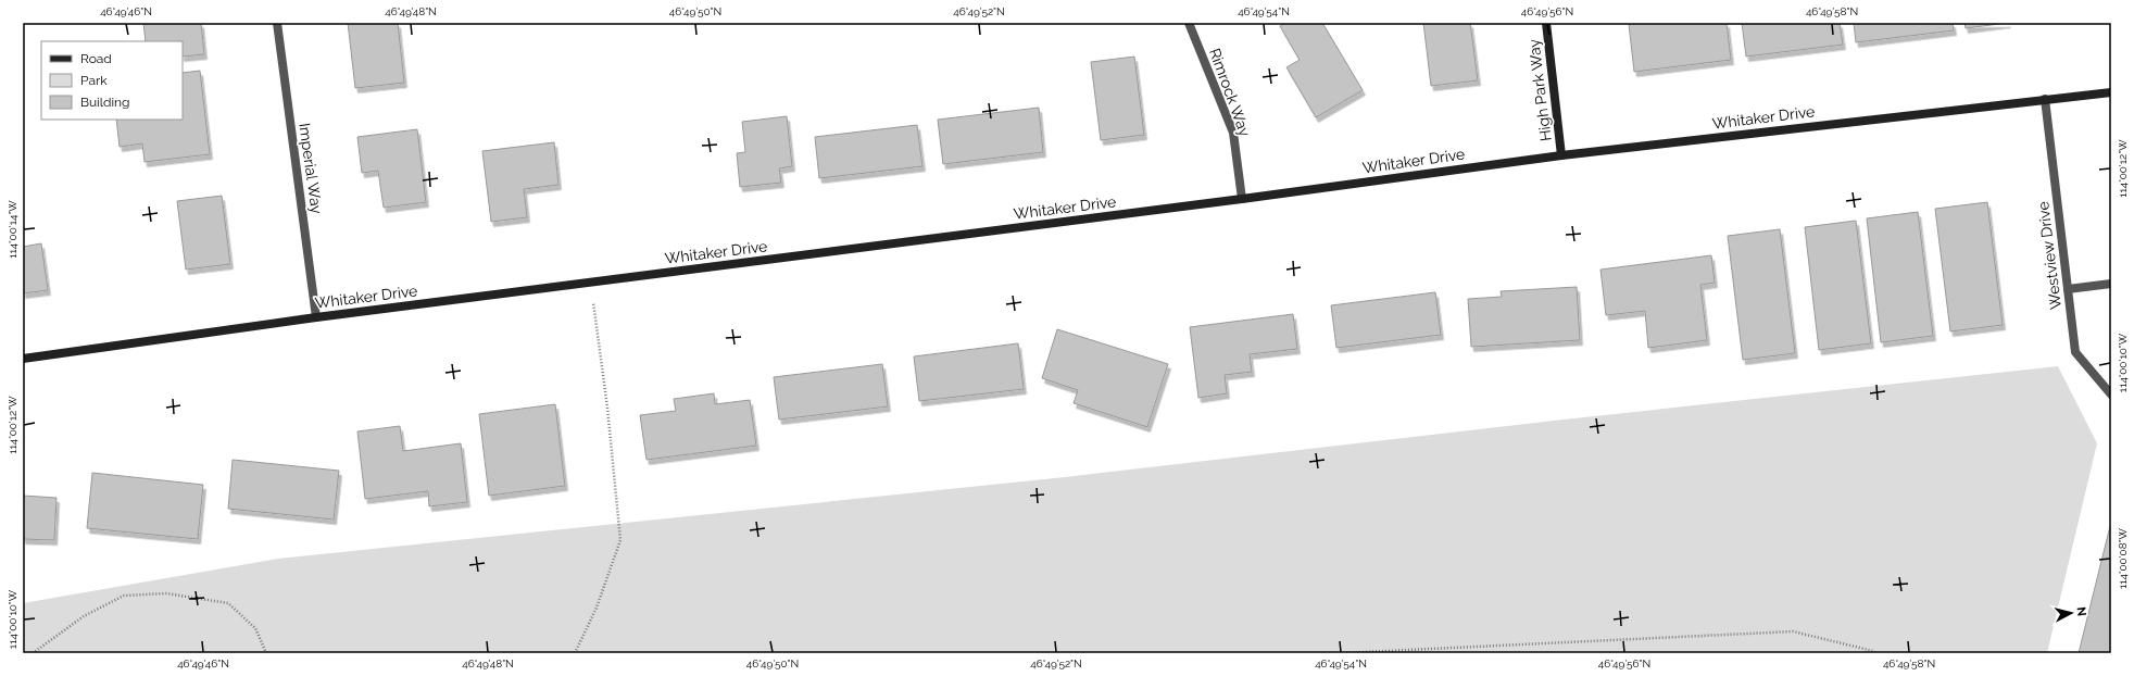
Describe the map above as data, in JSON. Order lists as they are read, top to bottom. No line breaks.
{"streets":{"street":["High Park Way","Rimrock Way","Whitaker Drive","Imperial Way","Westview Drive"]},"crossings":[["High Park Way","Whitaker Drive"],["Rimrock Way","Whitaker Drive"],["Whitaker Drive","Imperial Way"],["Whitaker Drive","Westview Drive"]],"legend":["Road","Park","Building"],"north":"right","coordinates":["46°49'46\"N","46°49'48\"N","46°49'50\"N","46°49'52\"N","46°49'54\"N","46°49'56\"N","46°49'58\"N","114°00'12\"W","114°00'14\"W","114°00'10\"W","114°00'08\"W"]}
